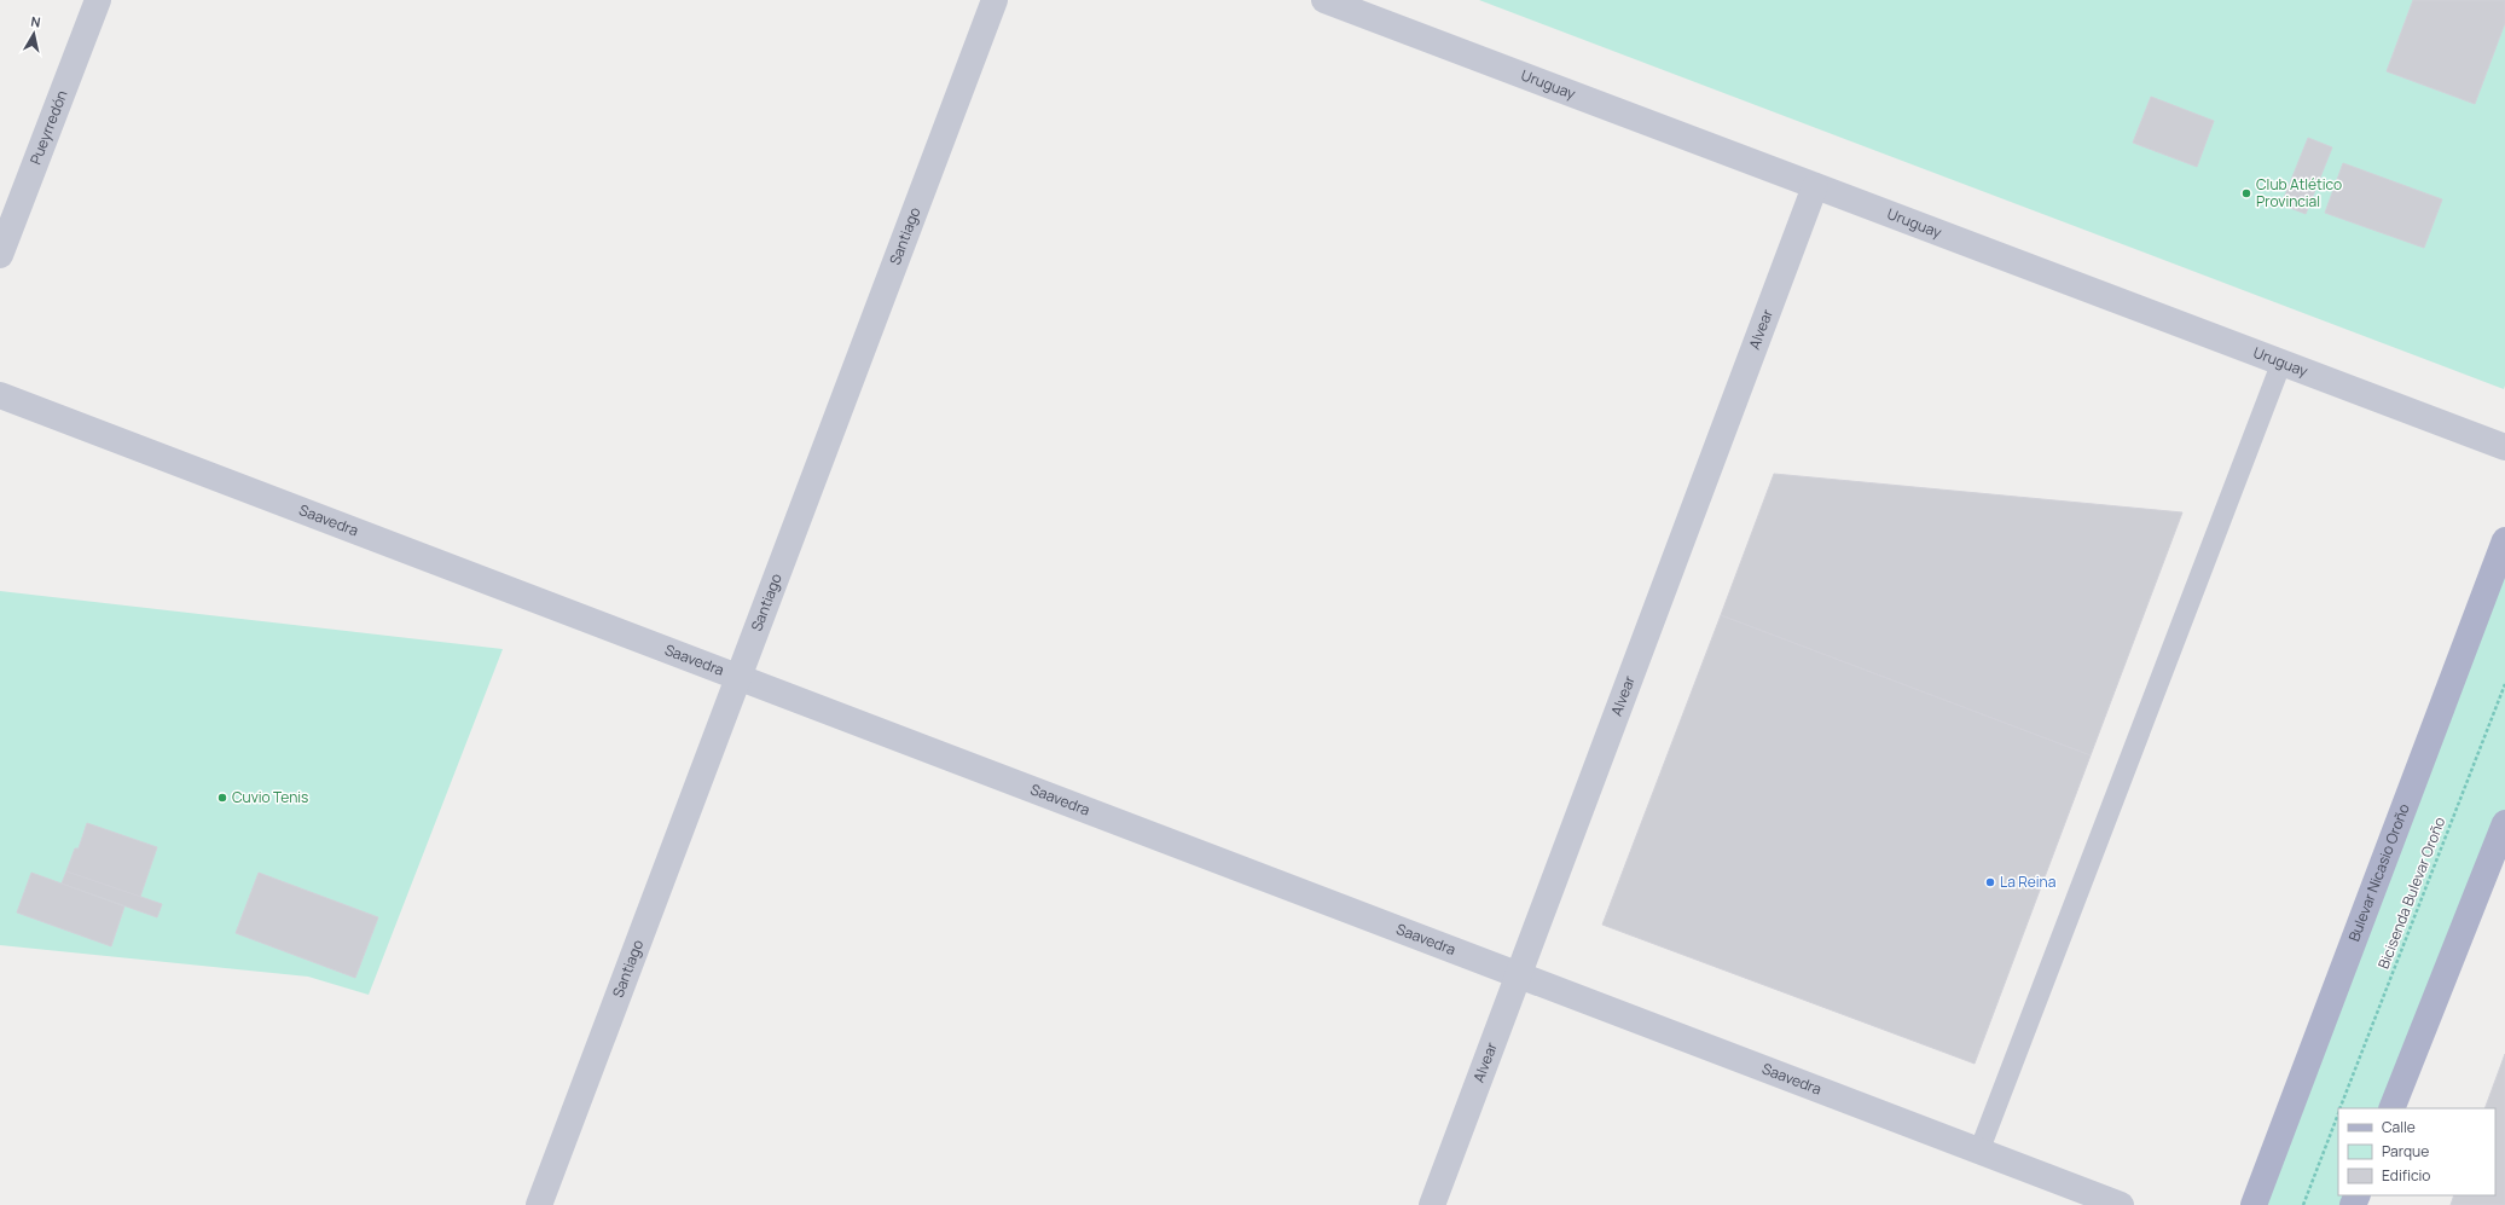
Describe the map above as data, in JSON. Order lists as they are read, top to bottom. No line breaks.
{"streets":{"main road":["Bulevar Nicasio Oroño"],"street":["Uruguay","Pueyrredón","Santiago","Alvear","Saavedra"],"path":["Bicisenda Bulevar Oroño"]},"crossings":[["Uruguay","Alvear"],["Santiago","Saavedra"],["Alvear","Saavedra"]],"places":["Club Atlético Provincial","Cuvio Tenis","La Reina"],"legend":["Calle","Parque","Edificio"],"north":"top"}
